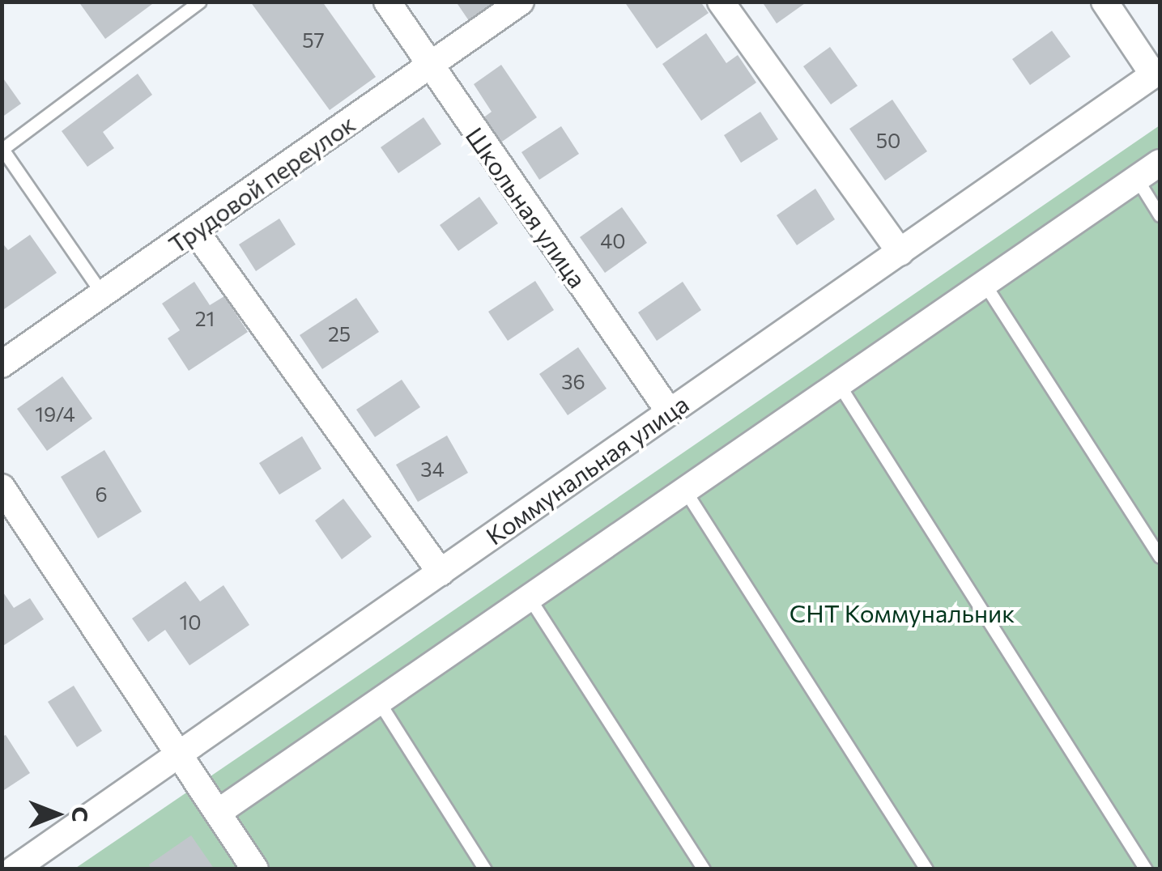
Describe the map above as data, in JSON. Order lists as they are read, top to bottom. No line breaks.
{"streets":{"street":["Трудовой переулок","Школьная улица","Коммунальная улица"]},"crossings":[["Трудовой переулок","Школьная улица"],["Школьная улица","Коммунальная улица"]],"parks":["СНТ Коммунальник"],"house_numbers":["57","50","40","21","25","36","19/4","34","6","10"],"north":"right"}
